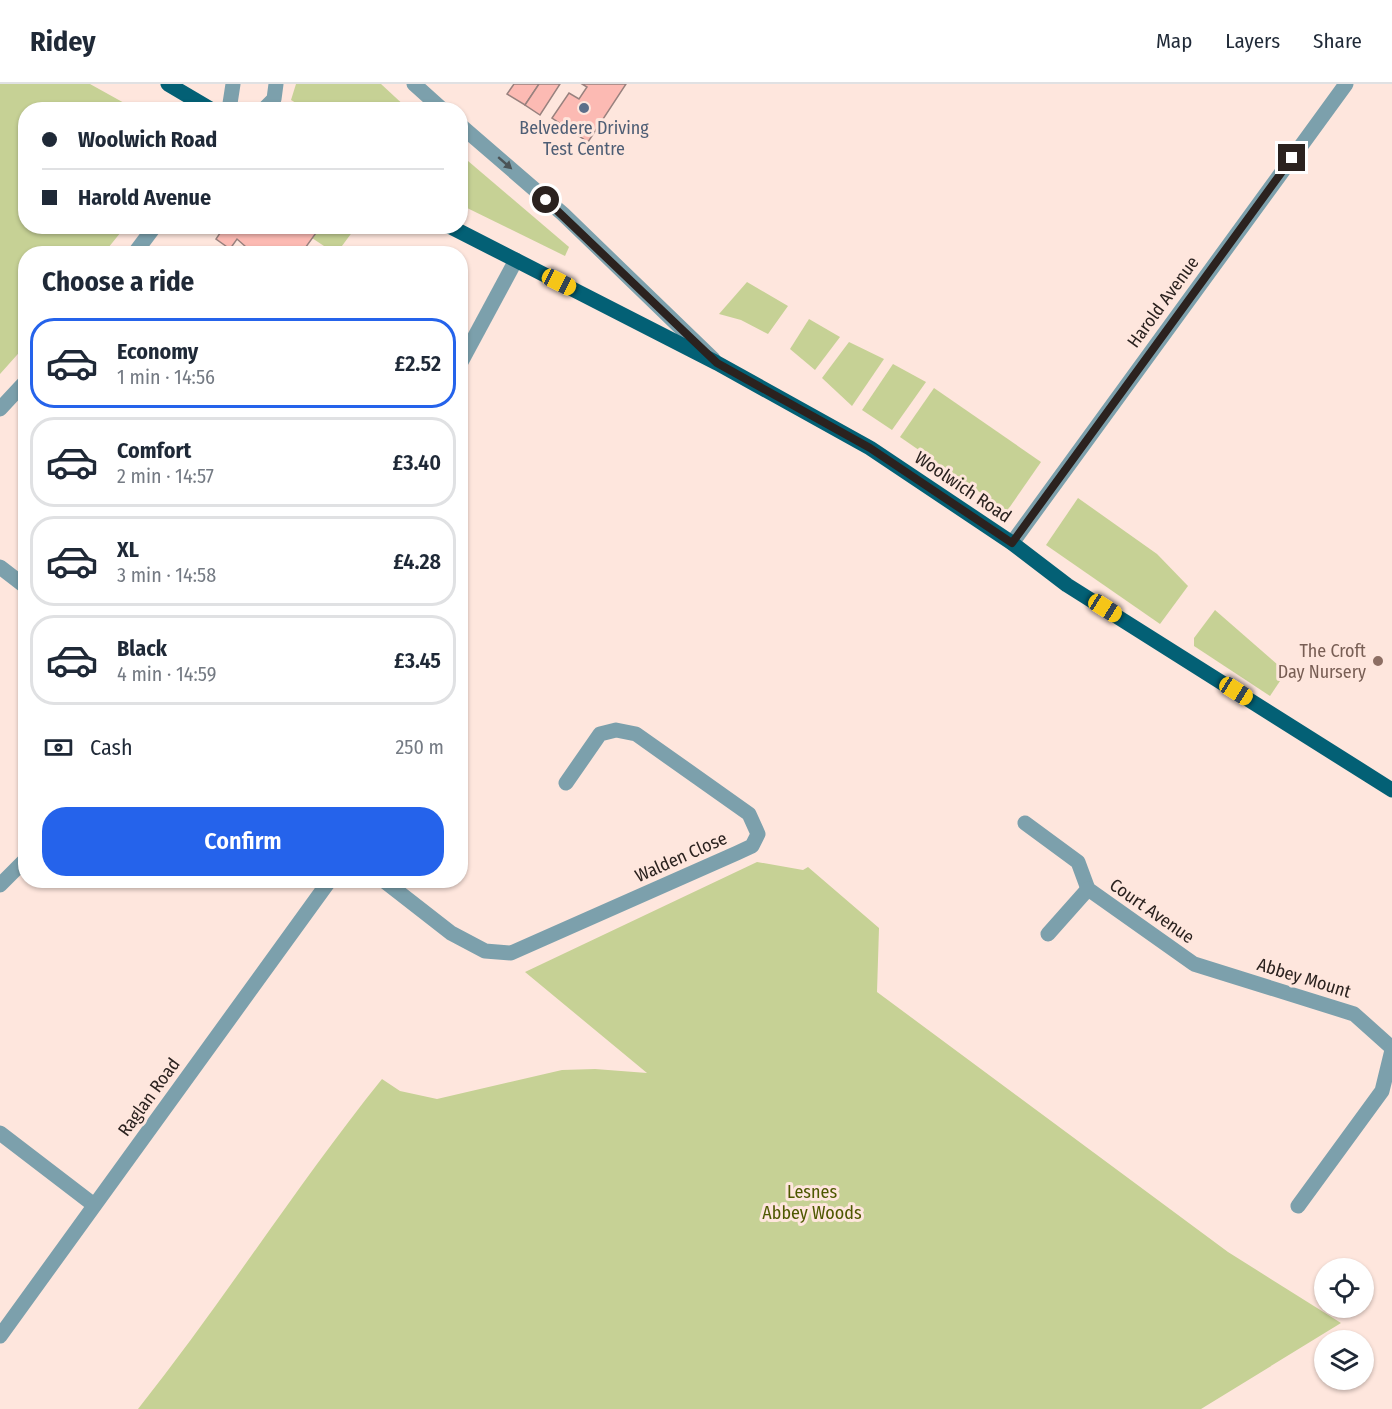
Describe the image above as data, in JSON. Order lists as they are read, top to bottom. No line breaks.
{"streets":{"main road":["Woolwich Road"],"street":["Harold Avenue","Walden Close","Court Avenue","Abbey Mount","Raglan Road"]},"crossings":[["Harold Avenue","Woolwich Road"],["Court Avenue","Abbey Mount"]],"parks":["Lesnes Abbey Woods"],"places":["Belvedere Driving Test Centre","The Croft Day Nursery"],"page":{"header":"Ridey","nav":["Map","Layers","Share"],"banner":["Woolwich Road","Harold Avenue"],"heading":"Choose a ride","list":[{"name":"Economy","note":"1 min · 14:56","value":"£2.52"},{"name":"Comfort","note":"2 min · 14:57","value":"£3.40"},{"name":"XL","note":"3 min · 14:58","value":"£4.28"},{"name":"Black","note":"4 min · 14:59","value":"£3.45"}],"pay":["Cash","250 m"],"buttons":"Confirm"}}
